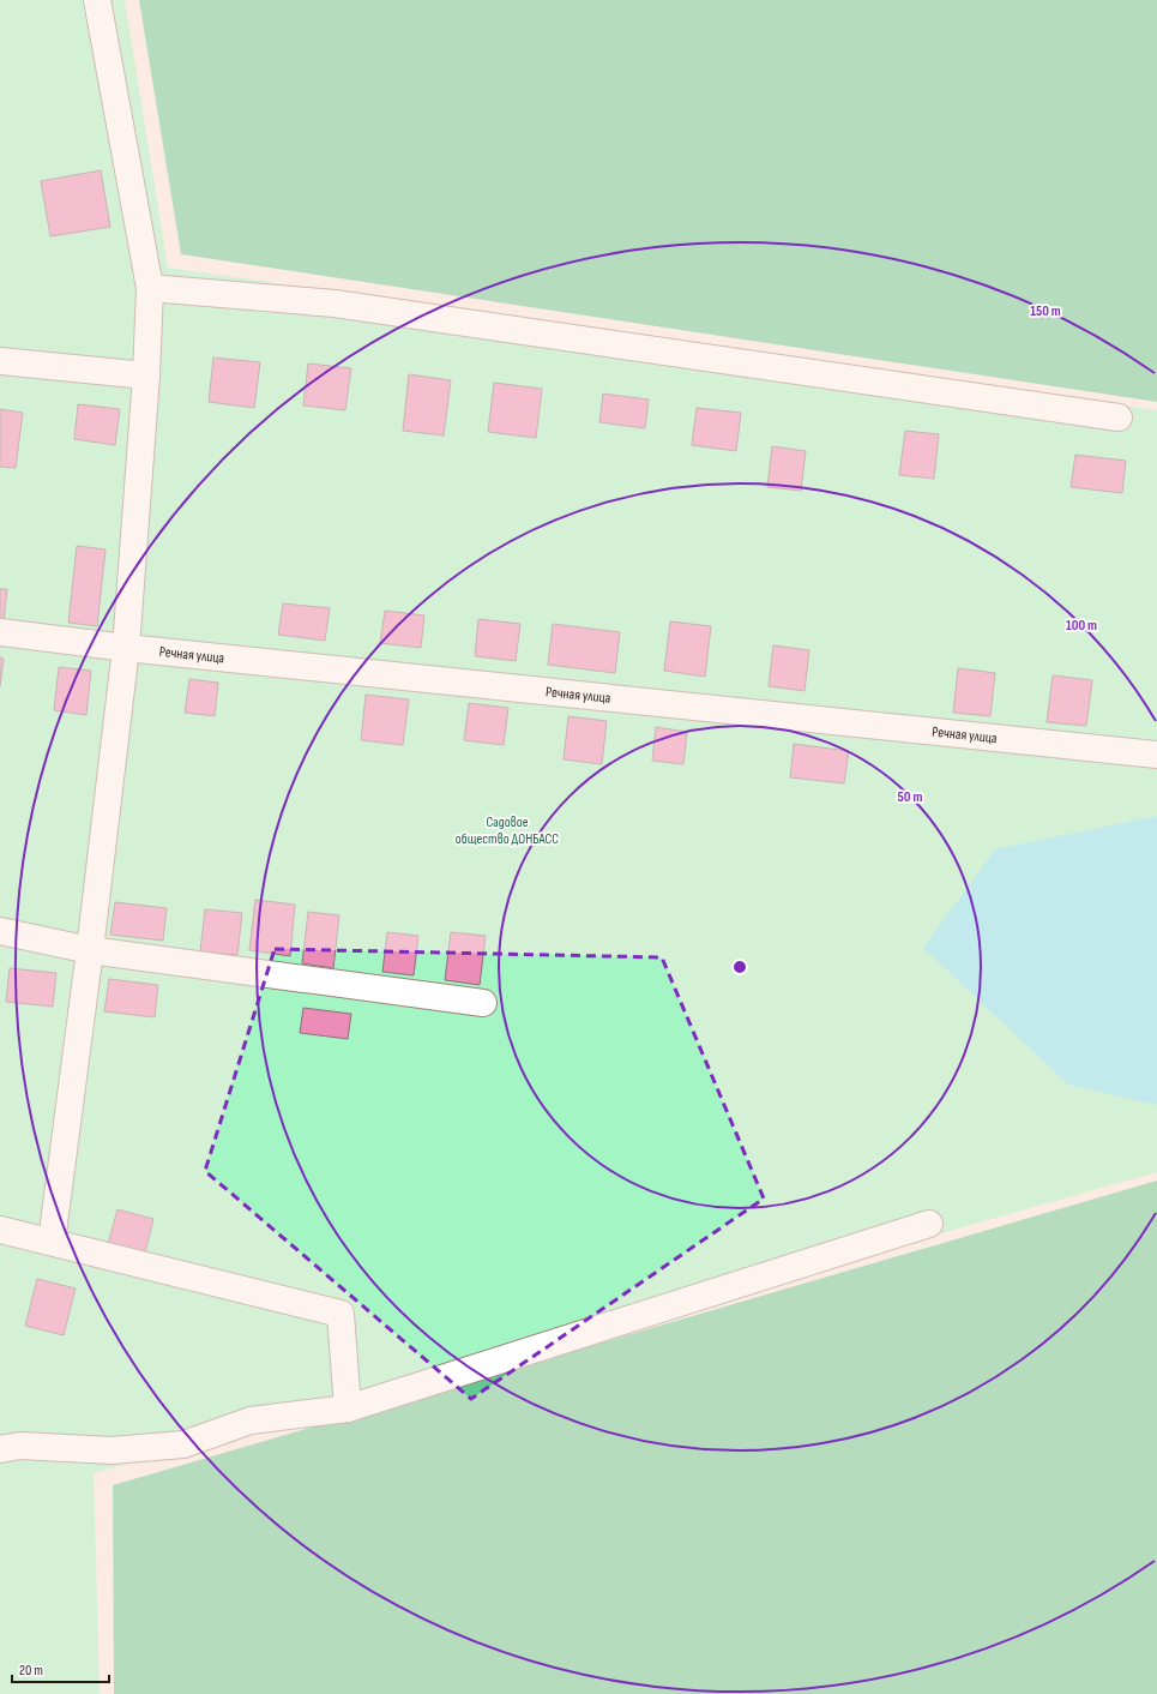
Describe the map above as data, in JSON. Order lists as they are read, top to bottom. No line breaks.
{"streets":{"street":["Речная улица"]},"parks":["Садовое общество ДОНБАСС"],"scale_bar":"20 m","rings":["150 m","100 m","50 m"]}
